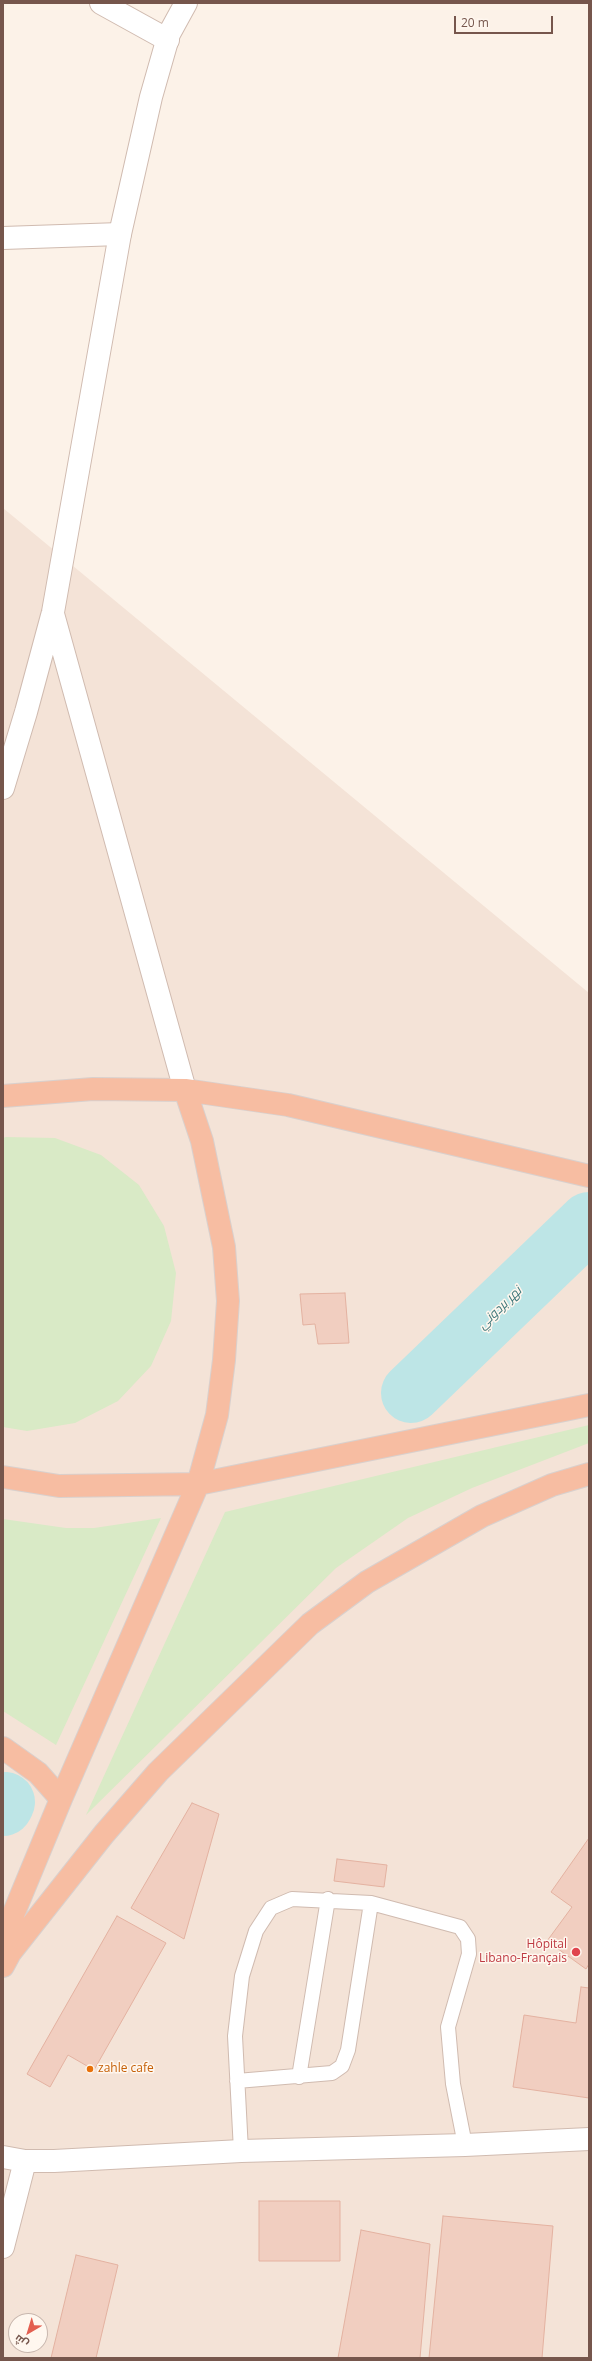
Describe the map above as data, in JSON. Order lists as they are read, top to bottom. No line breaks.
{"water":["نهر بردوني"],"places":["Hôpital Libano-Français","zahle cafe"],"scale_bar":"20 m","north":"bottom left"}
